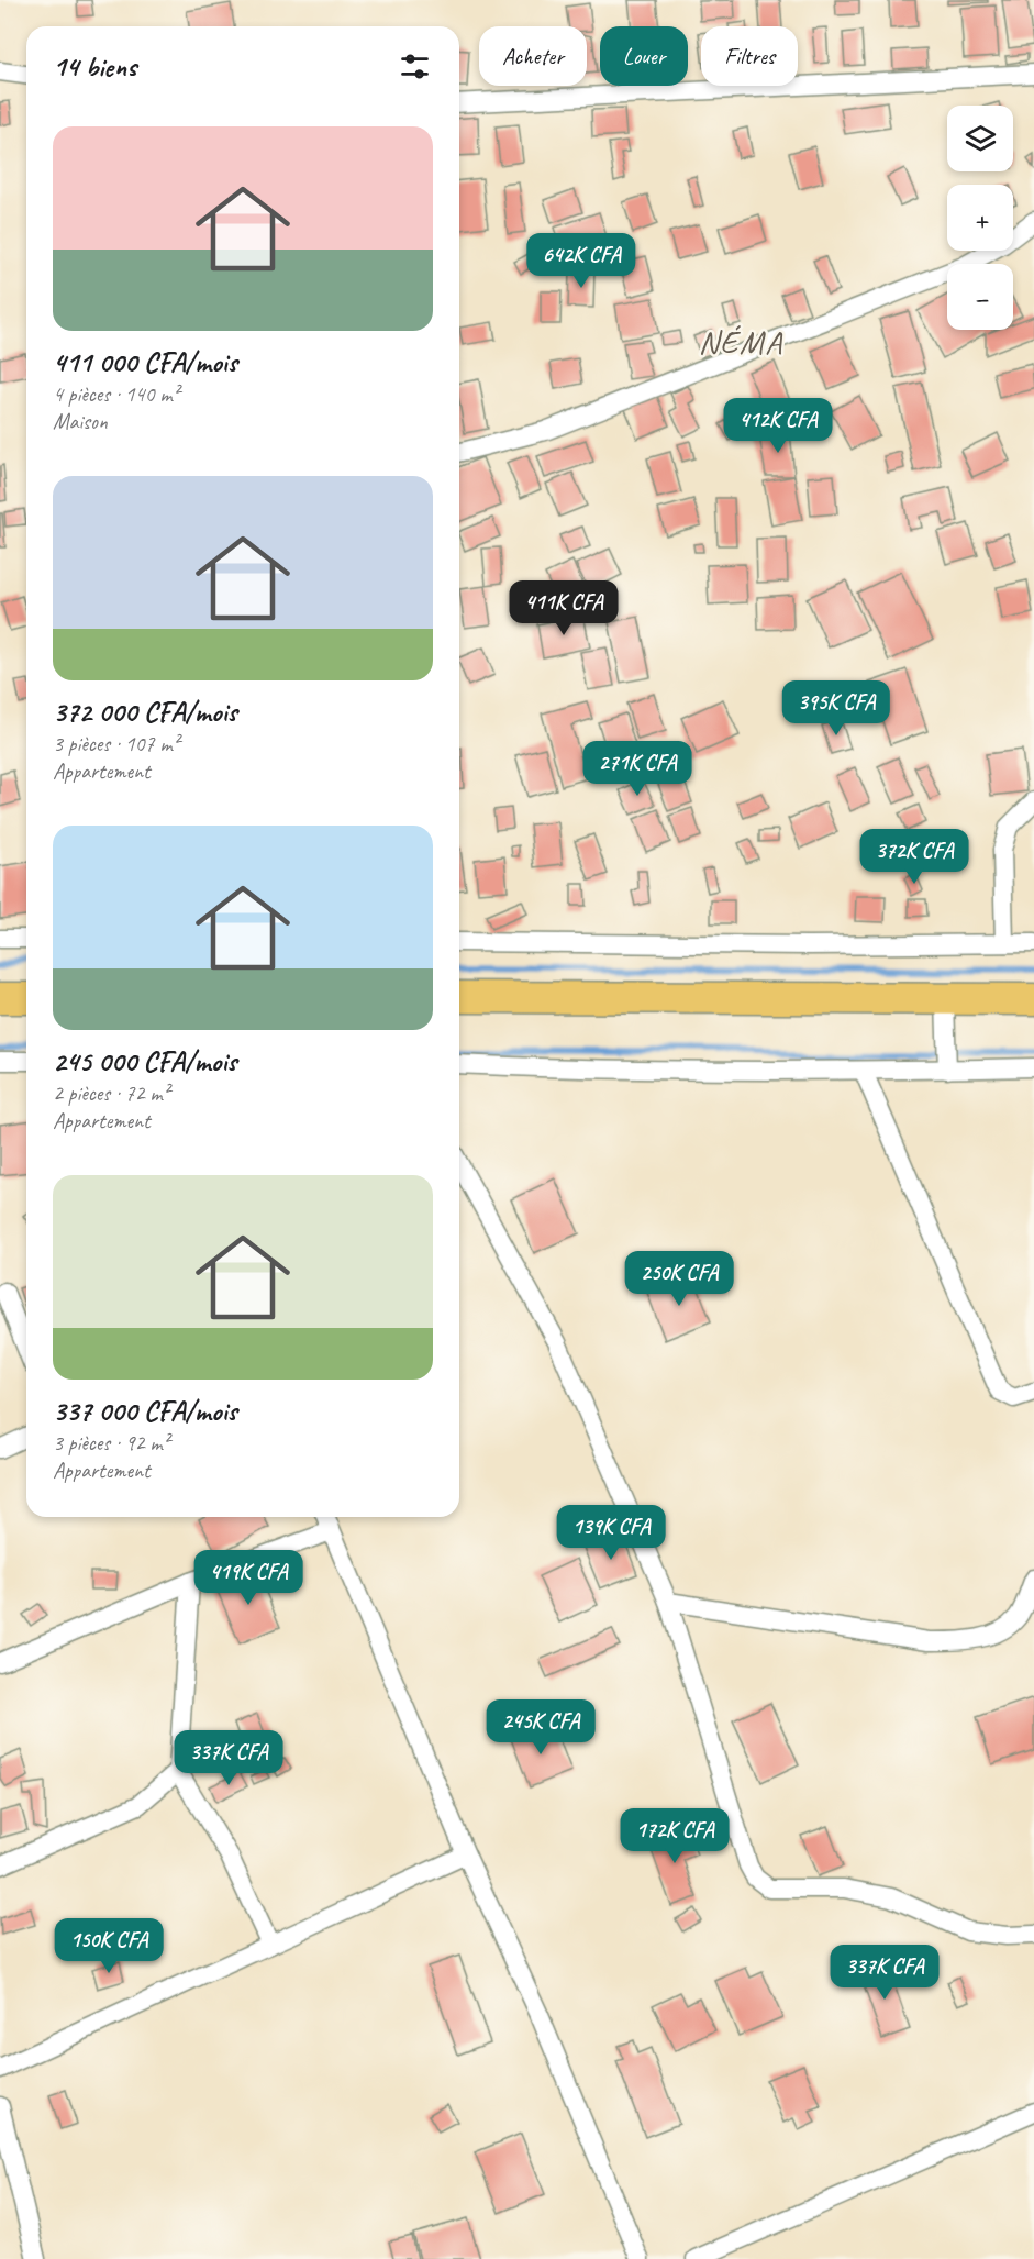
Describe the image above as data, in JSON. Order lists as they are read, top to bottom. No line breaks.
{"districts":["NÉMA"],"page":{"chip":["Acheter","Louer","Filtres"],"heading":"14 biens","map_buttons":["+","−"],"list":[{"name":"411 000 CFA/mois","note":"4 pièces · 140 m² · Maison"},{"name":"372 000 CFA/mois","note":"3 pièces · 107 m² · Appartement"},{"name":"245 000 CFA/mois","note":"2 pièces · 72 m² · Appartement"},{"name":"337 000 CFA/mois","note":"3 pièces · 92 m² · Appartement"}],"price":["642K CFA","412K CFA","411K CFA","395K CFA","271K CFA","372K CFA","250K CFA","139K CFA","419K CFA","245K CFA","337K CFA","172K CFA","150K CFA","337K CFA"]}}
